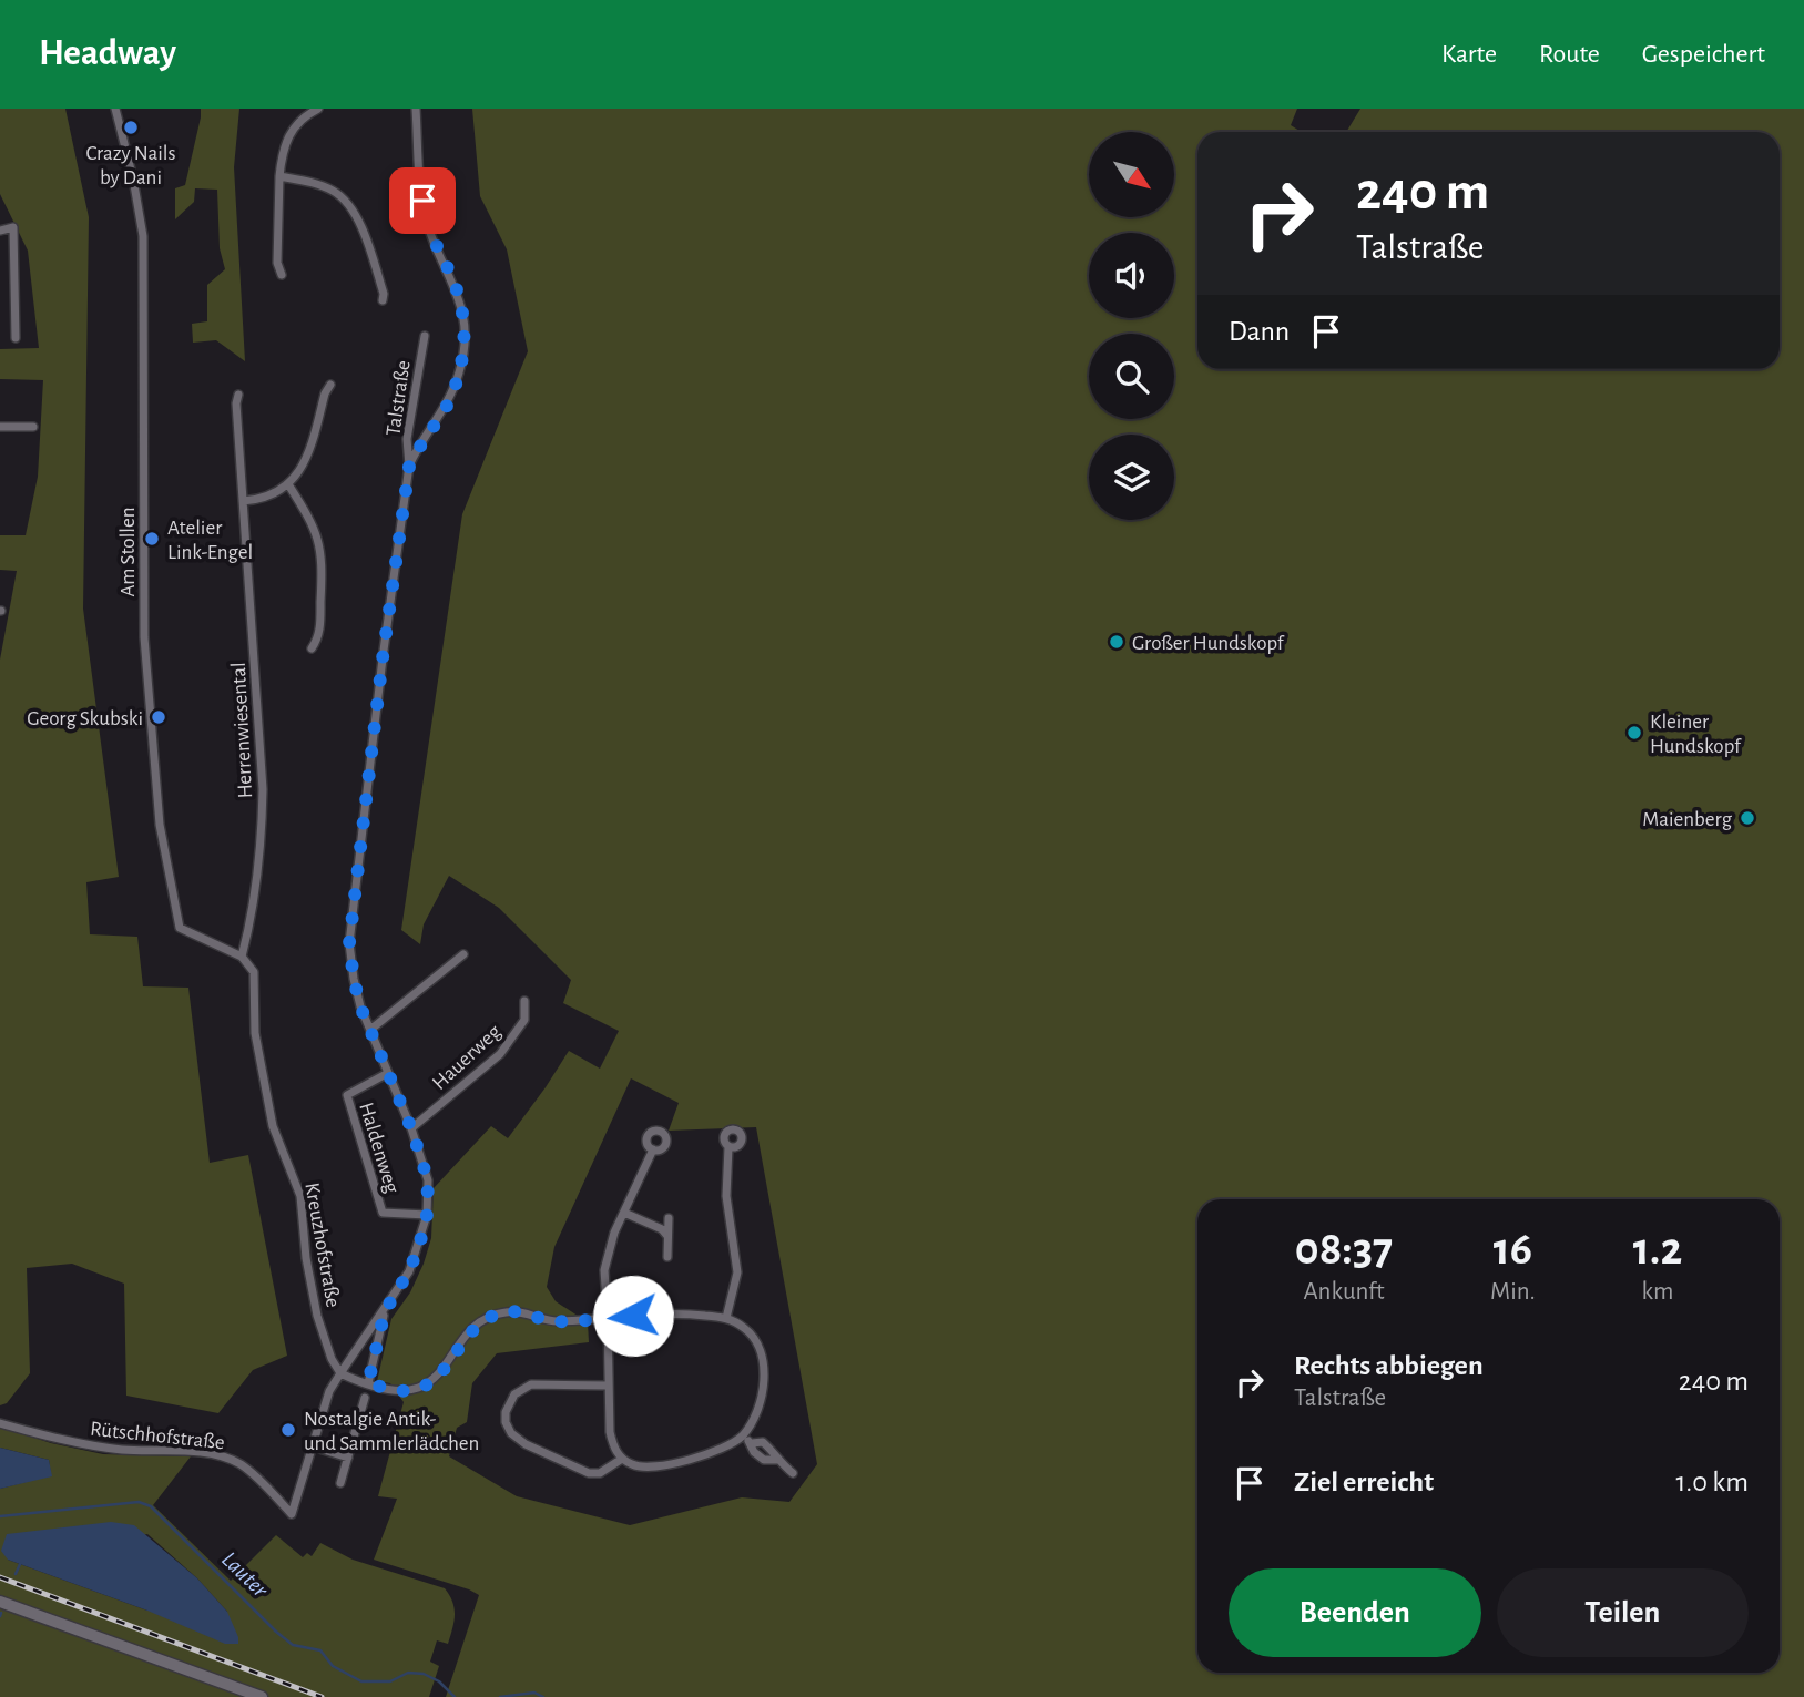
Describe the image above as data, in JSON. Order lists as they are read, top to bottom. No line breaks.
{"streets":{"street":["Talstraße","Am Stollen","Herrenwiesental","Hauerweg","Haldenweg","Kreuzhofstraße","Rütschhofstraße"]},"crossings":[["Talstraße","Hauerweg"],["Talstraße","Haldenweg"],["Talstraße","Kreuzhofstraße"],["Am Stollen","Herrenwiesental"],["Am Stollen","Kreuzhofstraße"],["Herrenwiesental","Kreuzhofstraße"]],"water":["Lauter"],"places":["Crazy Nails by Dani","Atelier Link-Engel","Großer Hundskopf","Georg Skubski","Kleiner Hundskopf","Maienberg","Nostalgie Antik- und Sammlerlädchen"],"north":"bottom right","page":{"header":"Headway","nav":["Karte","Route","Gespeichert"],"turn":["240 m","Talstraße"],"then":"Dann","eta":["08:37","Ankunft","16","Min.","1.2","km"],"list":[{"name":"Rechts abbiegen","note":"Talstraße","value":"240 m"},{"name":"Ziel erreicht","value":"1.0 km"}],"buttons":["Beenden","Teilen"]}}
